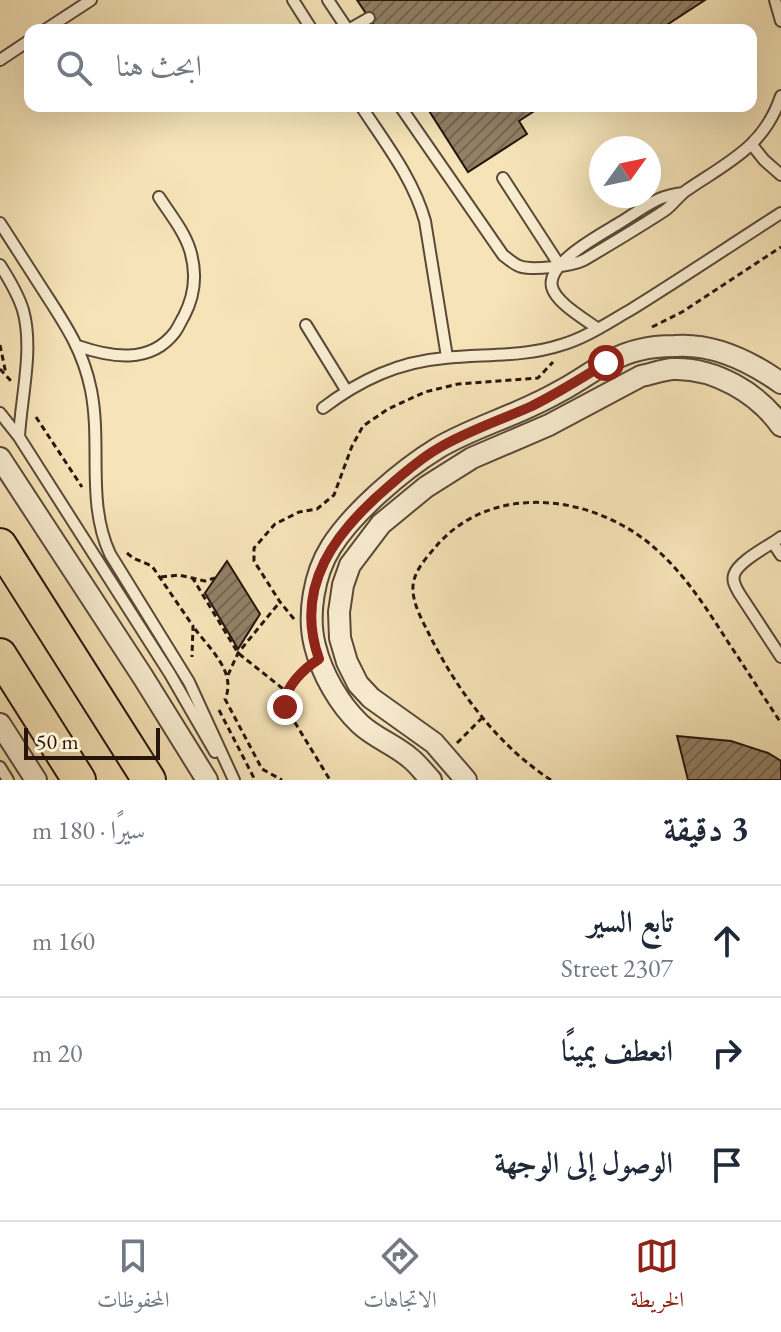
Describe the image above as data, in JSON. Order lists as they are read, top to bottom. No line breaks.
{"scale_bar":"50 m","north":"top right","page":{"search":"ابحث هنا","scale":"50 m","heading":["3 دقيقة","سيرًا · 180 m"],"list":[["تابع السير","Street 2307","160 m"],["انعطف يمينًا","20 m"],"الوصول إلى الوجهة"],"nav":["الخريطة","الاتجاهات","المحفوظات"]}}
